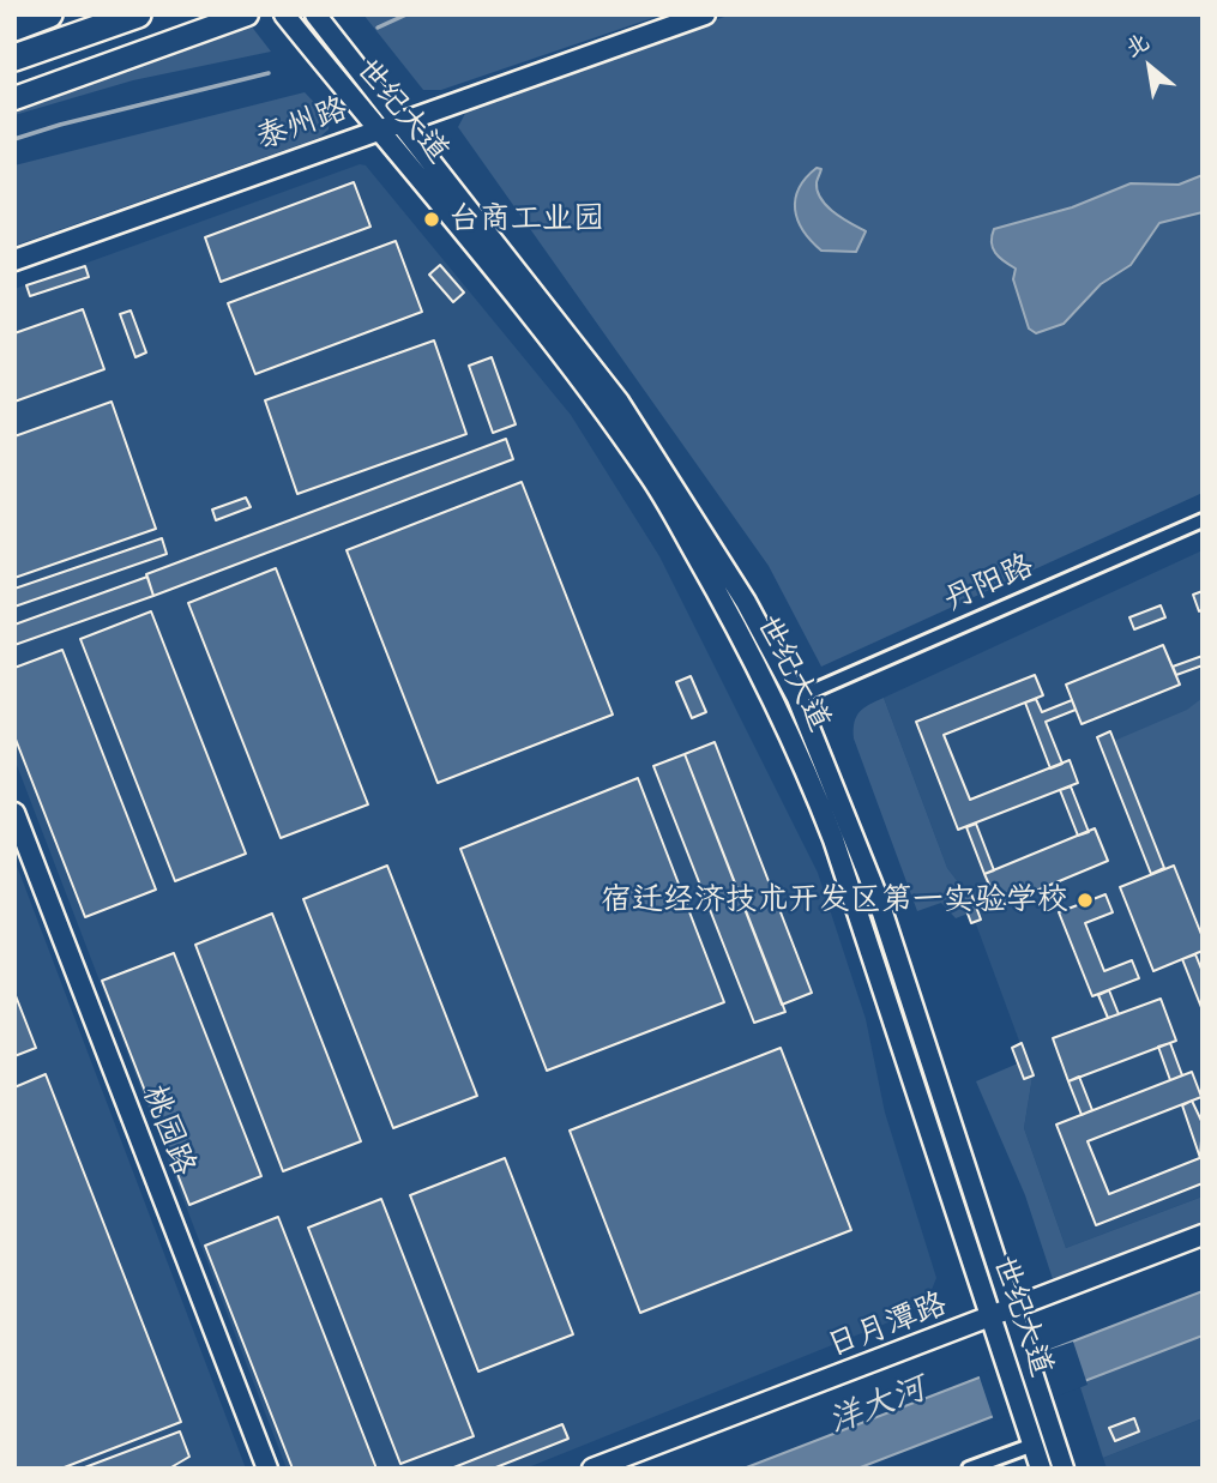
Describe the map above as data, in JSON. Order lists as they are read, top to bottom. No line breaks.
{"streets":{"street":["世纪大道","泰州路","丹阳路","桃园路","日月潭路"]},"crossings":[["世纪大道","泰州路"],["世纪大道","丹阳路"],["世纪大道","日月潭路"]],"water":["洋大河"],"places":["台商工业园","宿迁经济技术开发区第一实验学校"],"north":"top left"}
